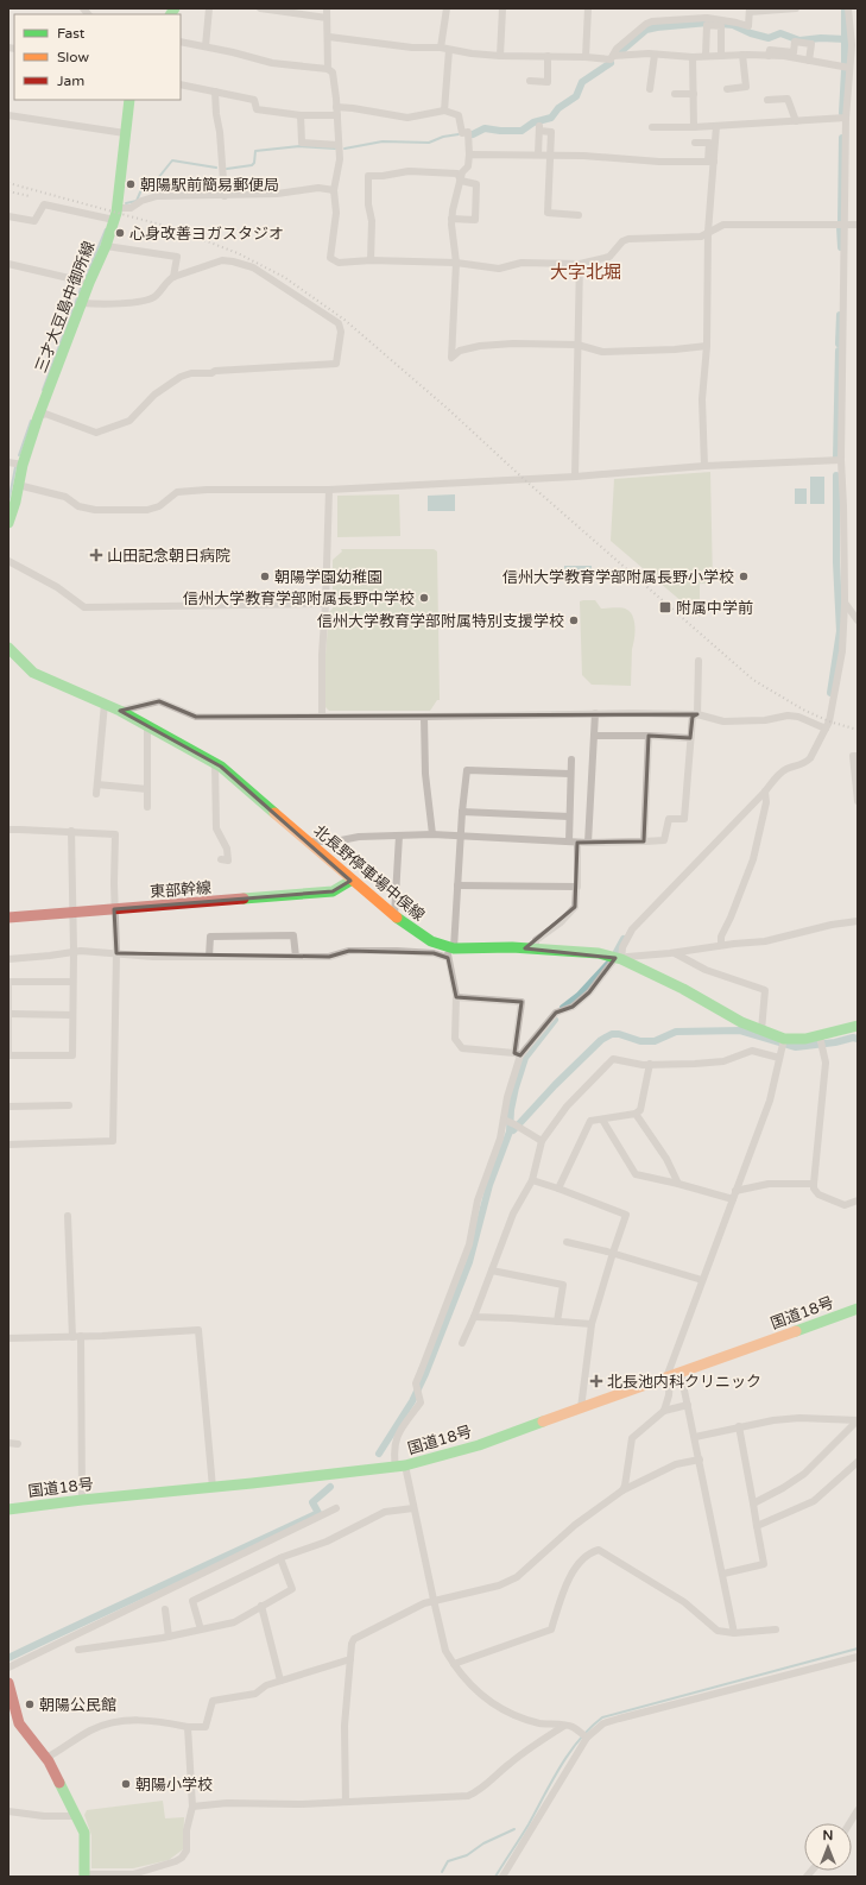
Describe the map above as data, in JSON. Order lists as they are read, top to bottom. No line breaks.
{"streets":{"main road":["三才大豆島中御所線","北長野停車場中俣線","東部幹線","国道18号"]},"crossings":[["北長野停車場中俣線","東部幹線"]],"districts":["大字北堀"],"places":{"other":["朝陽駅前簡易郵便局","心身改善ヨガスタジオ","朝陽学園幼稚園","信州大学教育学部附属長野小学校","信州大学教育学部附属長野中学校","信州大学教育学部附属特別支援学校","朝陽公民館","朝陽小学校"],"health":["山田記念朝日病院","北長池内科クリニック"],"transit":["附属中学前"]},"legend":["Fast","Slow","Jam"],"north":"top"}
